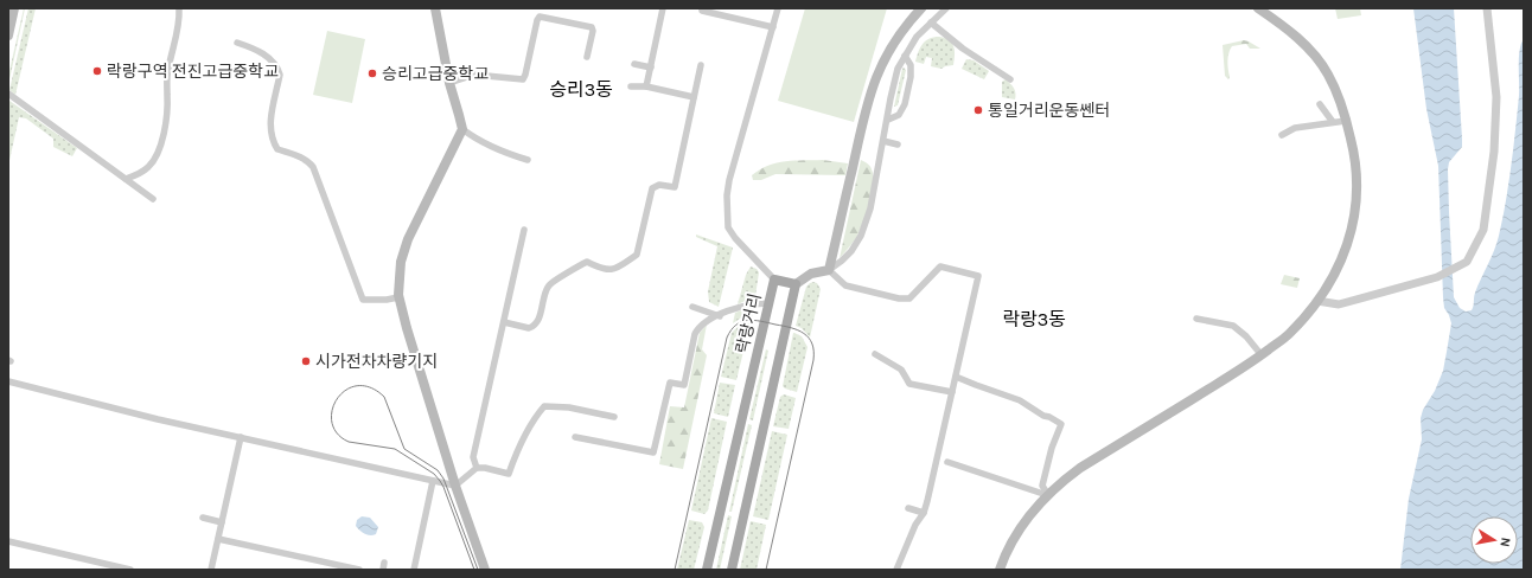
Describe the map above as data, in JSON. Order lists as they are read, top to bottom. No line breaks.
{"streets":{"main road":["락랑거리"]},"districts":["승리3동","락랑3동"],"places":["락랑구역 전진고급중학교","승리고급중학교","통일거리운동쎈터","시가전차차량기지"],"north":"right"}
